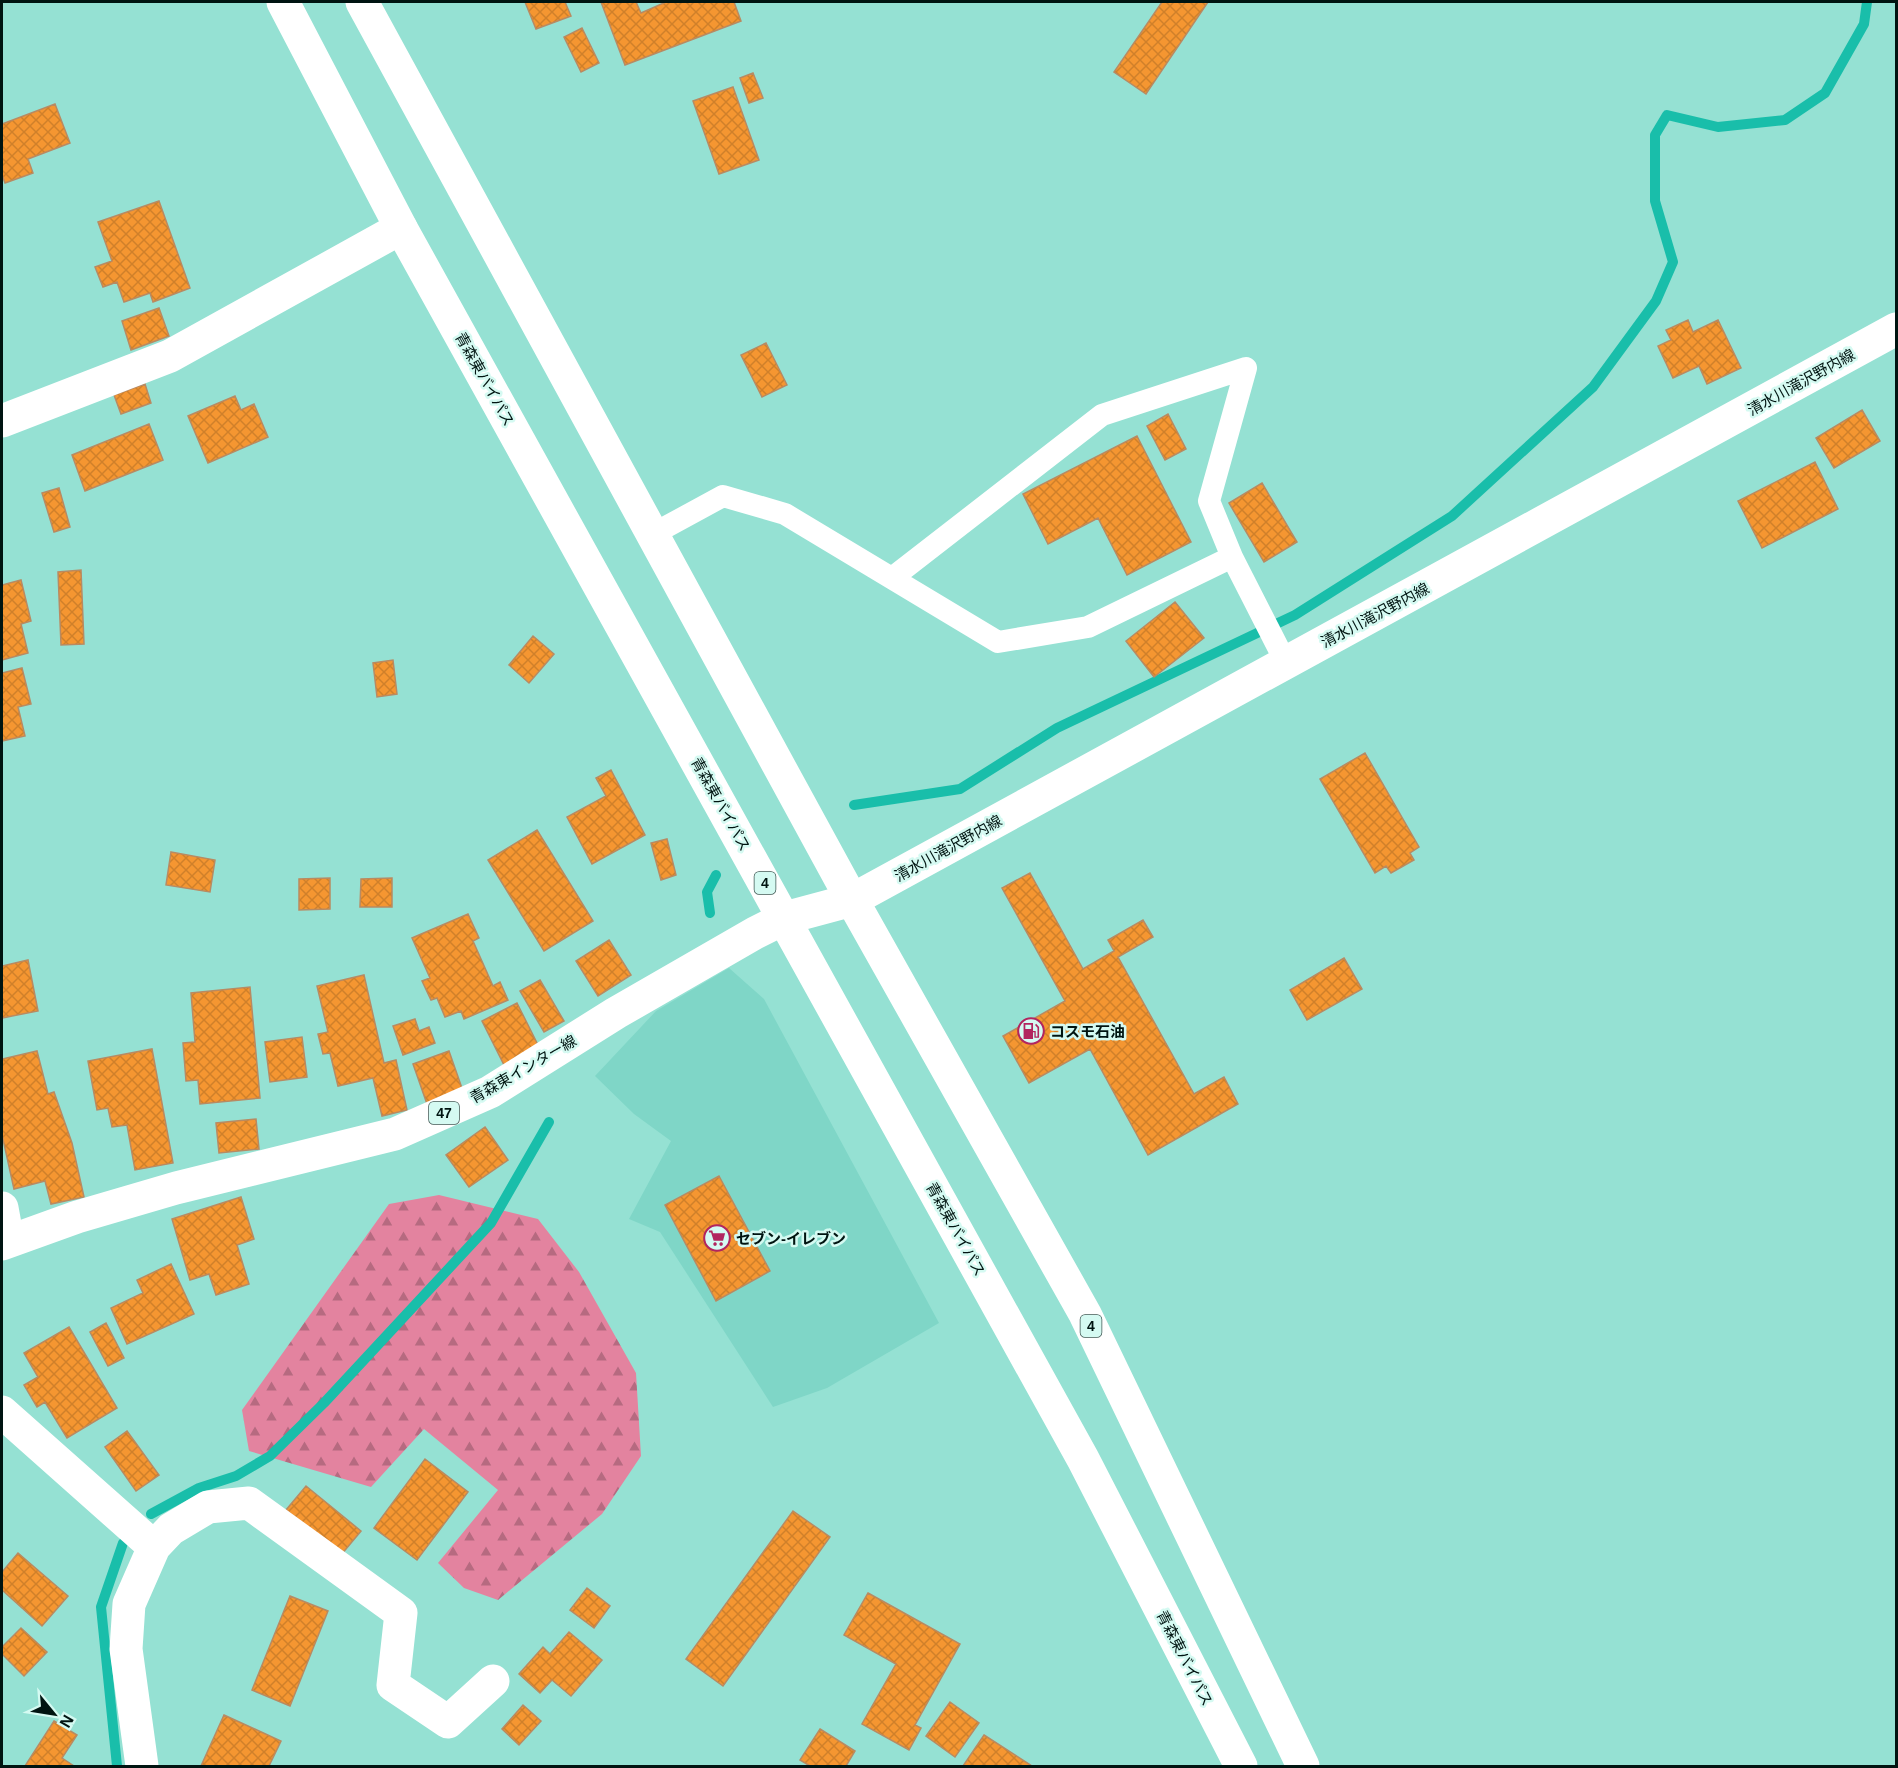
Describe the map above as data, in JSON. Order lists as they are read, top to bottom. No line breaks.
{"streets":{"main road":["青森東バイパス","清水川滝沢野内線","4","青森東インター線","47"]},"crossings":[["青森東バイパス","青森東インター線"],["清水川滝沢野内線","4"],["清水川滝沢野内線","青森東インター線"],["4","青森東インター線"]],"places":{"fuel station":["コスモ石油"],"supermarket":["セブン-イレブン"]},"north":"bottom right"}
